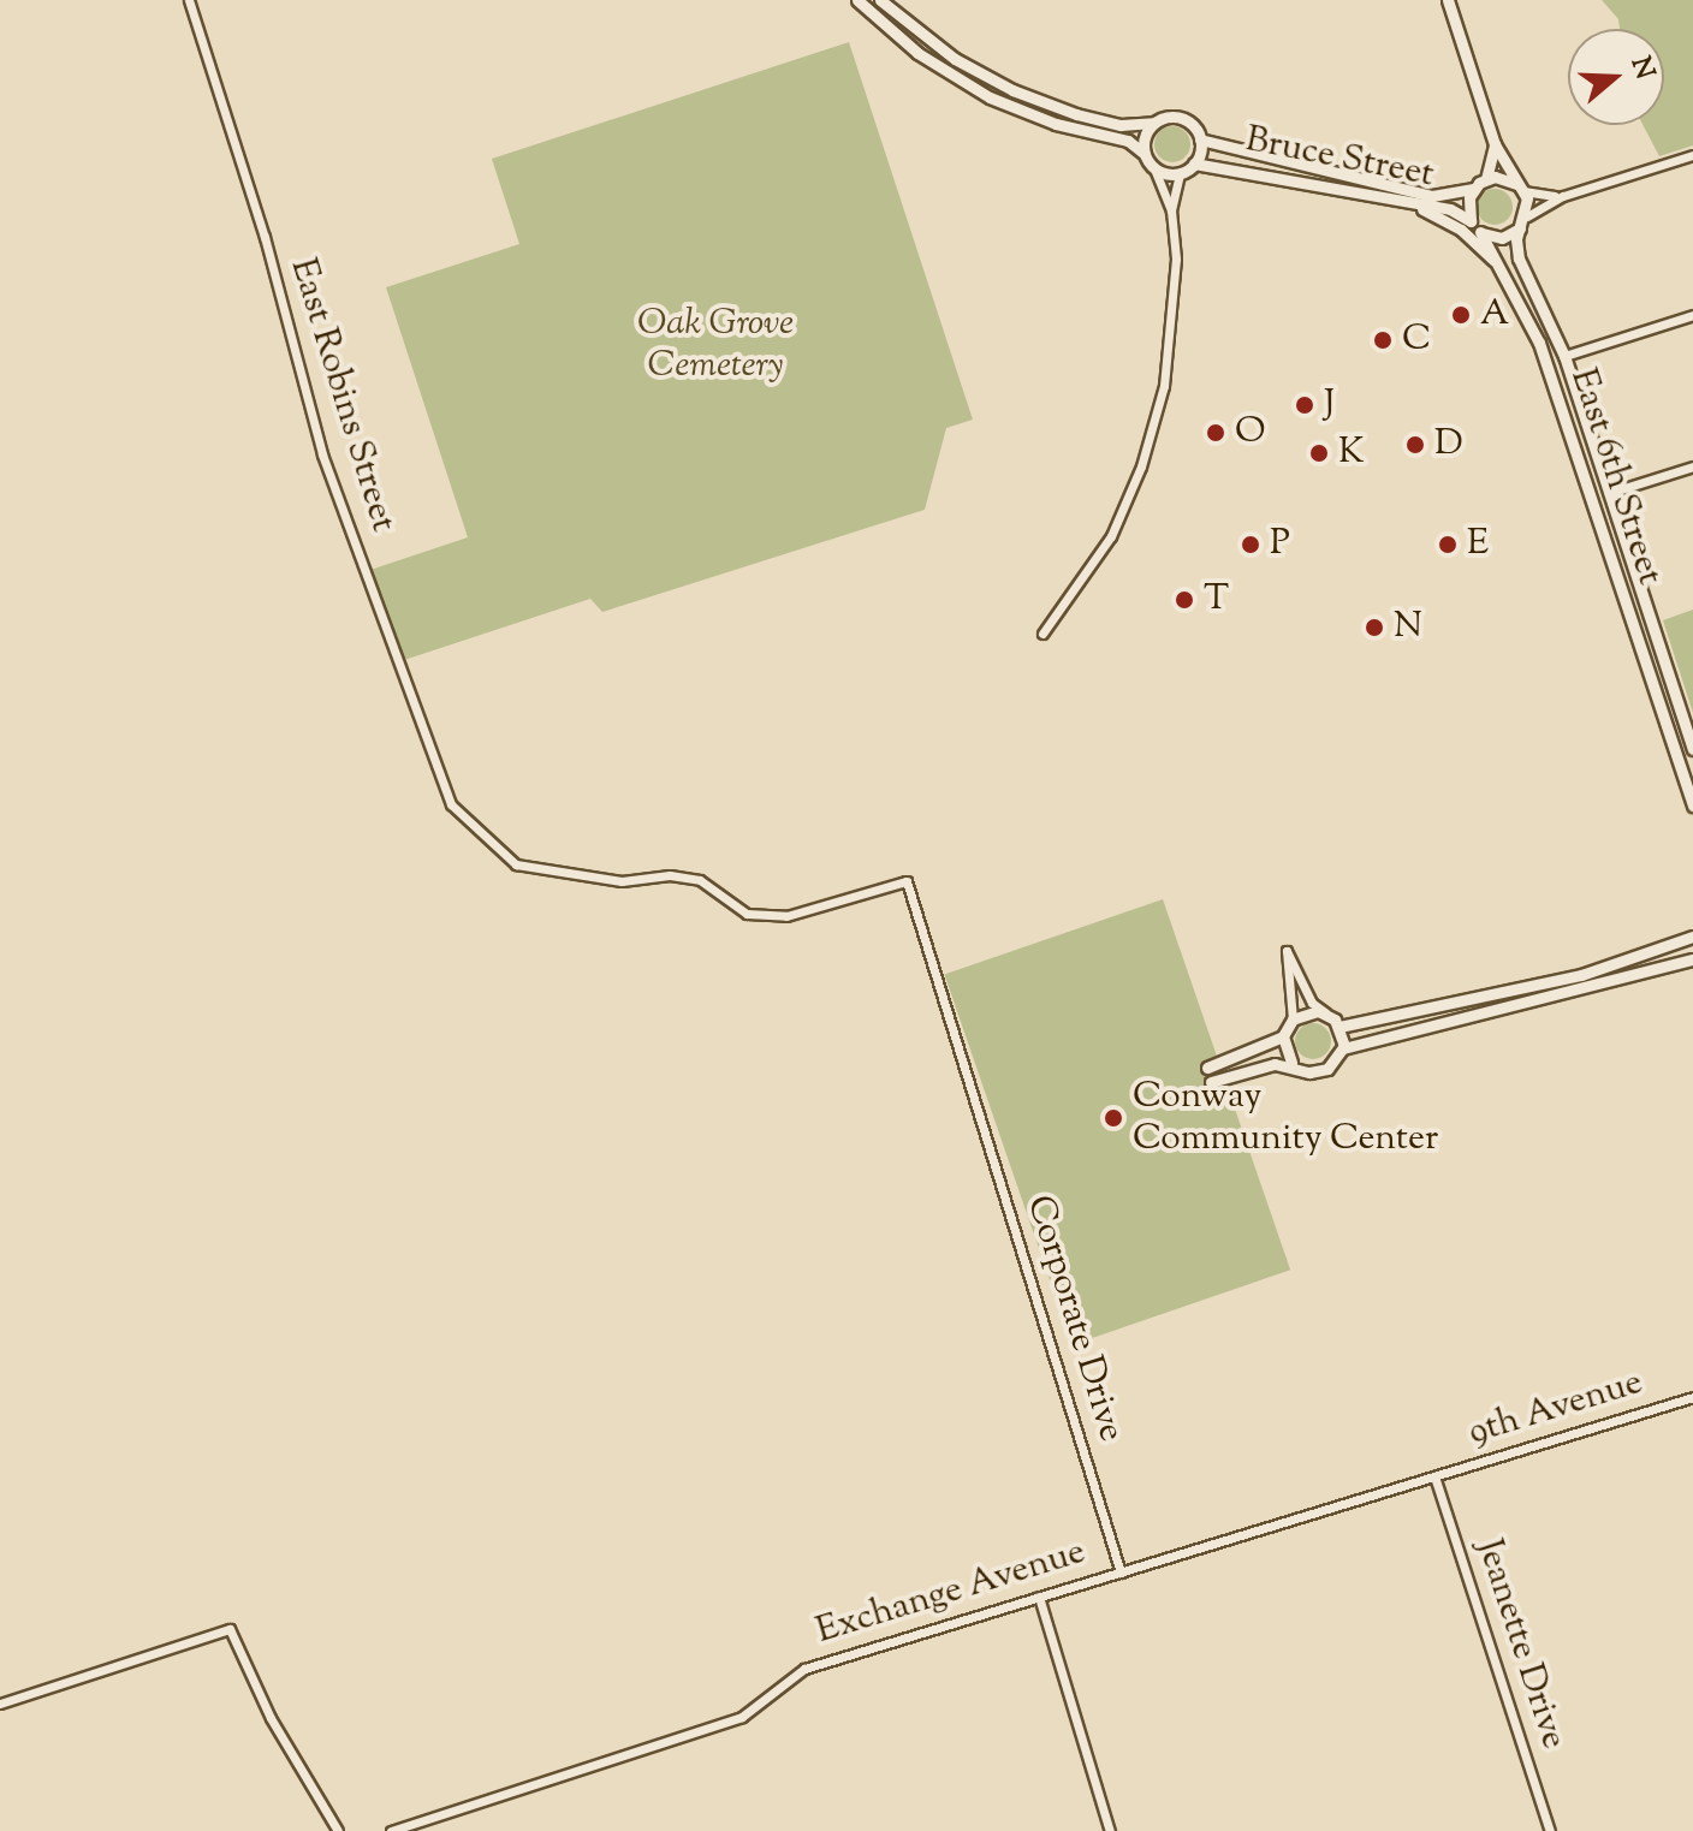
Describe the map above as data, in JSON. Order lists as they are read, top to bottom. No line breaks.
{"streets":{"street":["Bruce Street","East Robins Street","East 6th Street","Corporate Drive","9th Avenue","Exchange Avenue","Jeanette Drive"]},"crossings":[["Bruce Street","East 6th Street"],["East Robins Street","Corporate Drive"],["Corporate Drive","Exchange Avenue"],["9th Avenue","Exchange Avenue"],["9th Avenue","Jeanette Drive"],["Exchange Avenue","Jeanette Drive"]],"parks":["Oak Grove Cemetery"],"places":["A","C","J","O","D","K","P","E","T","N","Conway Community Center"],"north":"right"}
